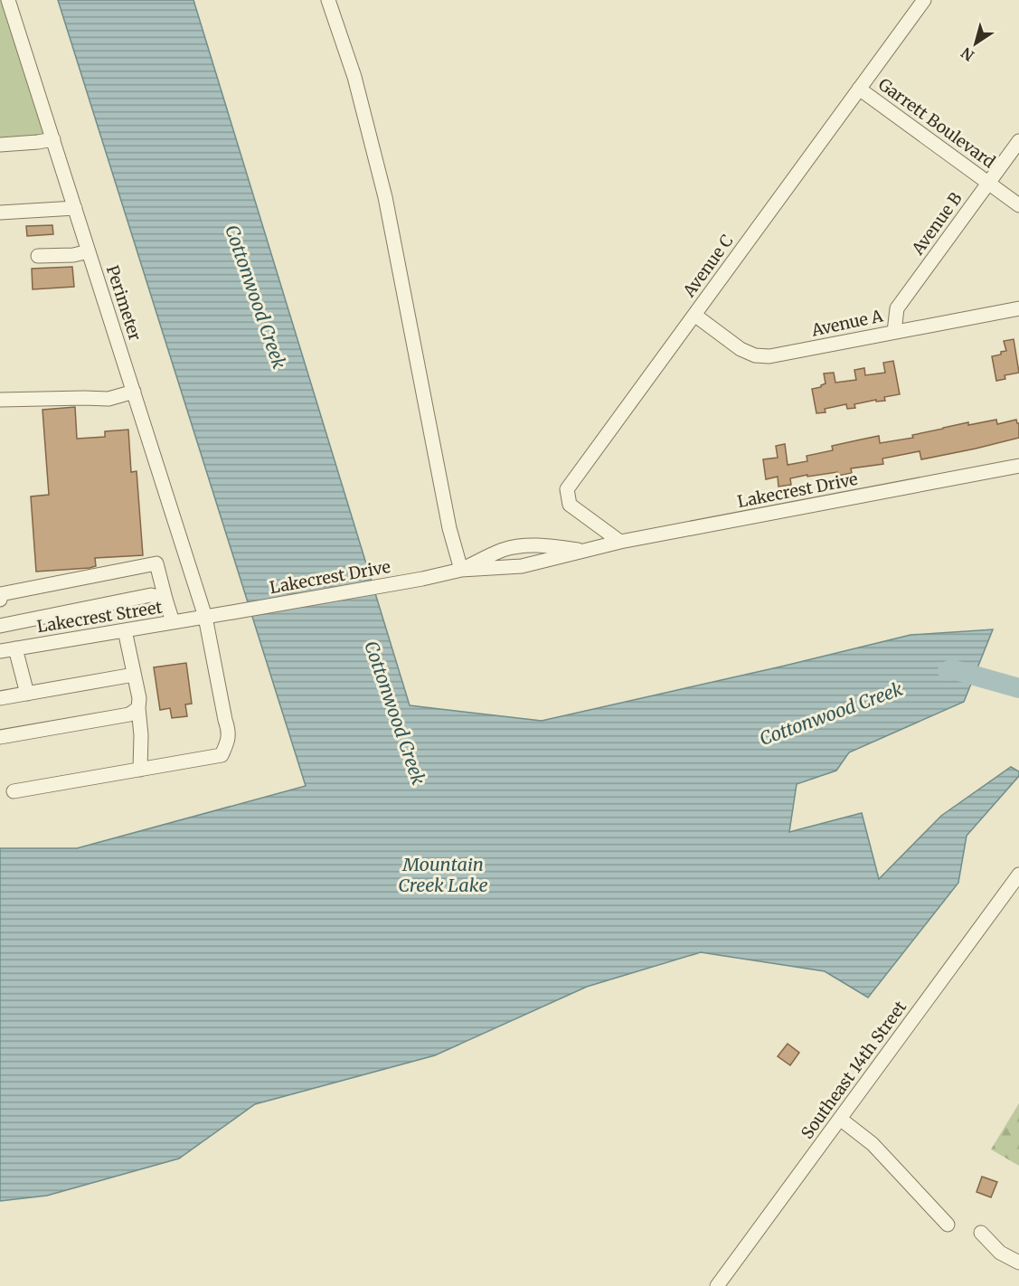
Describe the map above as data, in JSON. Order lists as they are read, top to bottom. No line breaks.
{"streets":{"street":["Garrett Boulevard","Avenue B","Avenue C","Perimeter","Avenue A","Lakecrest Drive","Lakecrest Street","Southeast 14th Street"]},"crossings":[["Garrett Boulevard","Avenue B"],["Garrett Boulevard","Avenue C"],["Avenue B","Avenue A"],["Avenue C","Avenue A"],["Avenue C","Lakecrest Drive"],["Perimeter","Lakecrest Drive"],["Perimeter","Lakecrest Street"],["Lakecrest Drive","Lakecrest Street"]],"water":["Cottonwood Creek","Mountain Creek Lake"],"north":"bottom left"}
